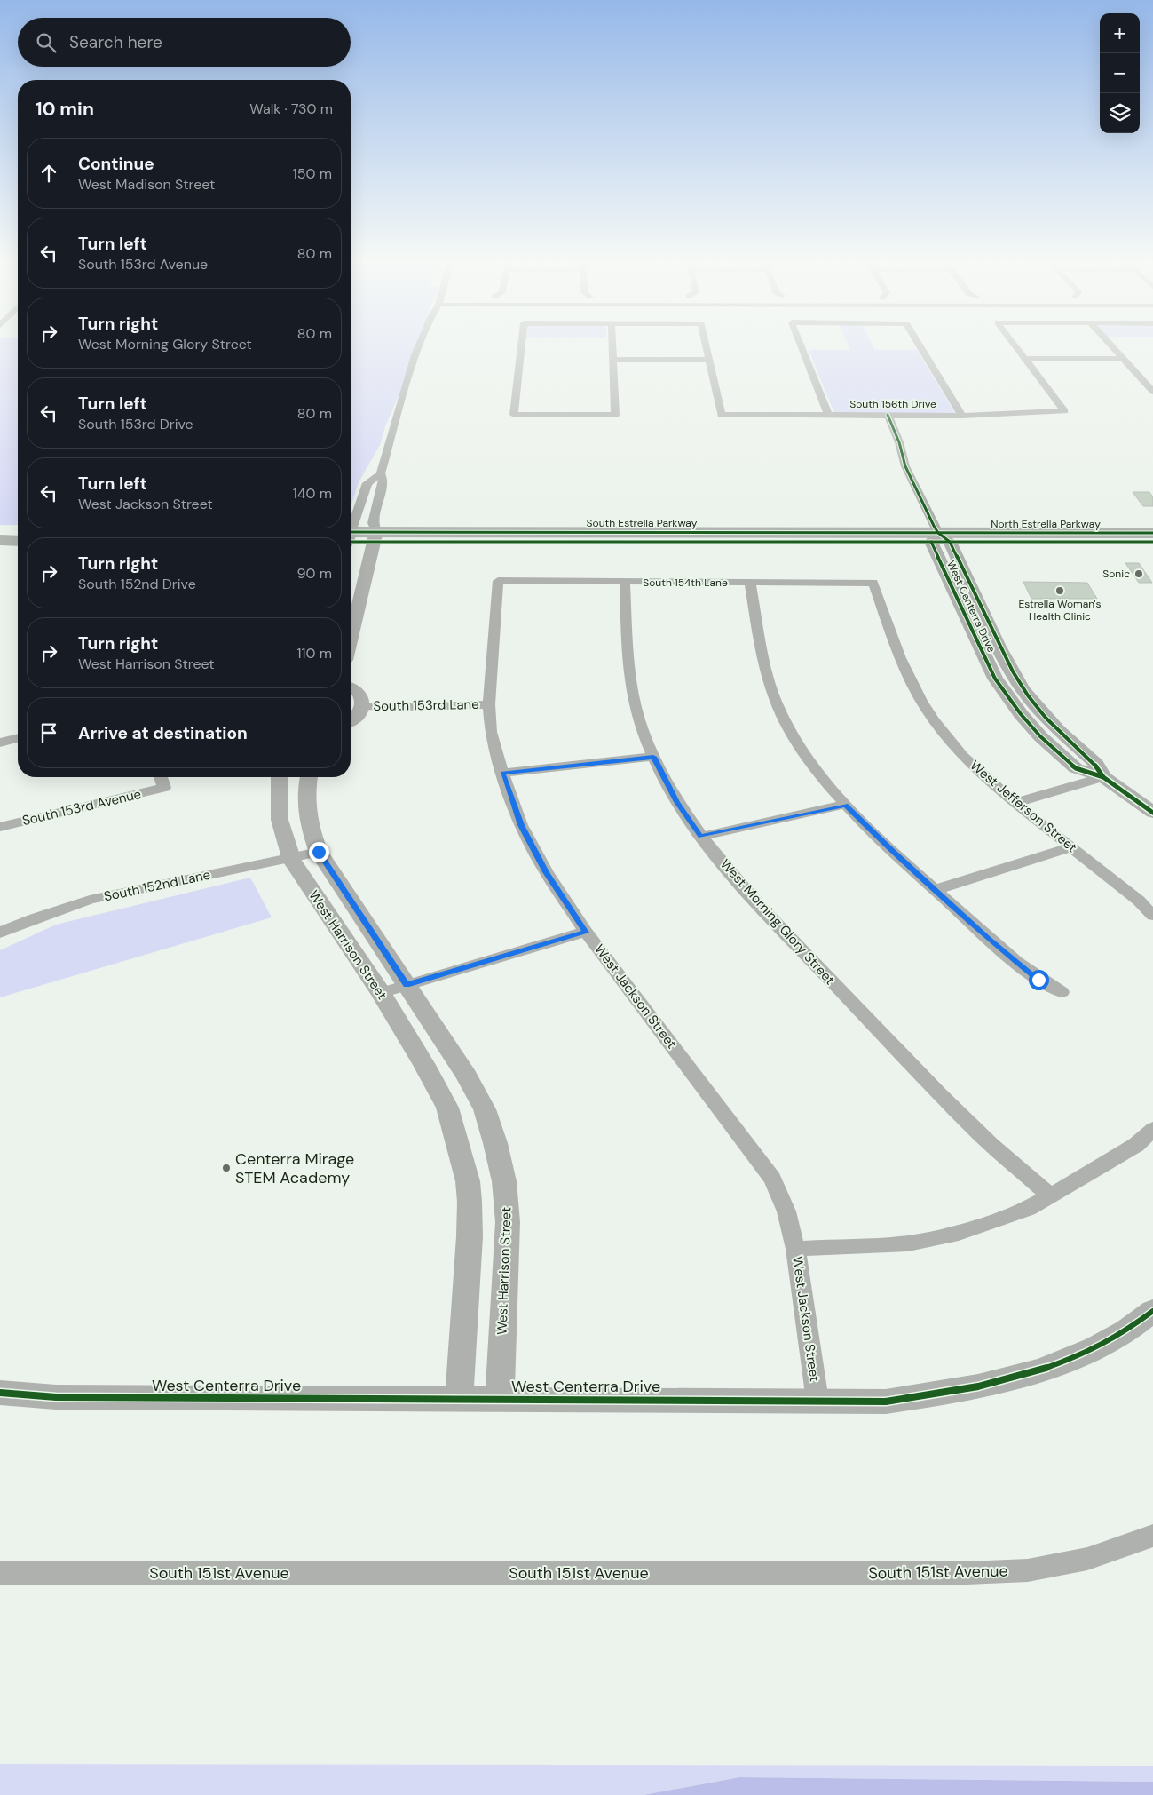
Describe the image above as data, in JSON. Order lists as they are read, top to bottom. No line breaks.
{"streets":{"main road":["South Estrella Parkway","North Estrella Parkway"],"street":["South 156th Drive","South 154th Lane","West Centerra Drive","South 153rd Lane","West Jefferson Street","South 153rd Avenue","South 152nd Lane","West Morning Glory Street","West Harrison Street","West Jackson Street","South 151st Avenue"]},"crossings":[["South Estrella Parkway","North Estrella Parkway"],["South Estrella Parkway","West Centerra Drive"],["North Estrella Parkway","West Centerra Drive"],["South 154th Lane","West Jefferson Street"],["South 154th Lane","West Morning Glory Street"],["South 154th Lane","West Jackson Street"],["West Centerra Drive","West Harrison Street"],["West Centerra Drive","West Jackson Street"],["South 153rd Lane","West Jackson Street"],["South 152nd Lane","West Harrison Street"]],"places":["Sonic","Estrella Woman's Health Clinic","Centerra Mirage STEM Academy"],"page":{"map_buttons":["+","−"],"search":"Search here","heading":["10 min","Walk · 730 m"],"list":[["Continue","West Madison Street","150 m"],["Turn left","South 153rd Avenue","80 m"],["Turn right","West Morning Glory Street","80 m"],["Turn left","South 153rd Drive","80 m"],["Turn left","West Jackson Street","140 m"],["Turn right","South 152nd Drive","90 m"],["Turn right","West Harrison Street","110 m"],"Arrive at destination"]}}
